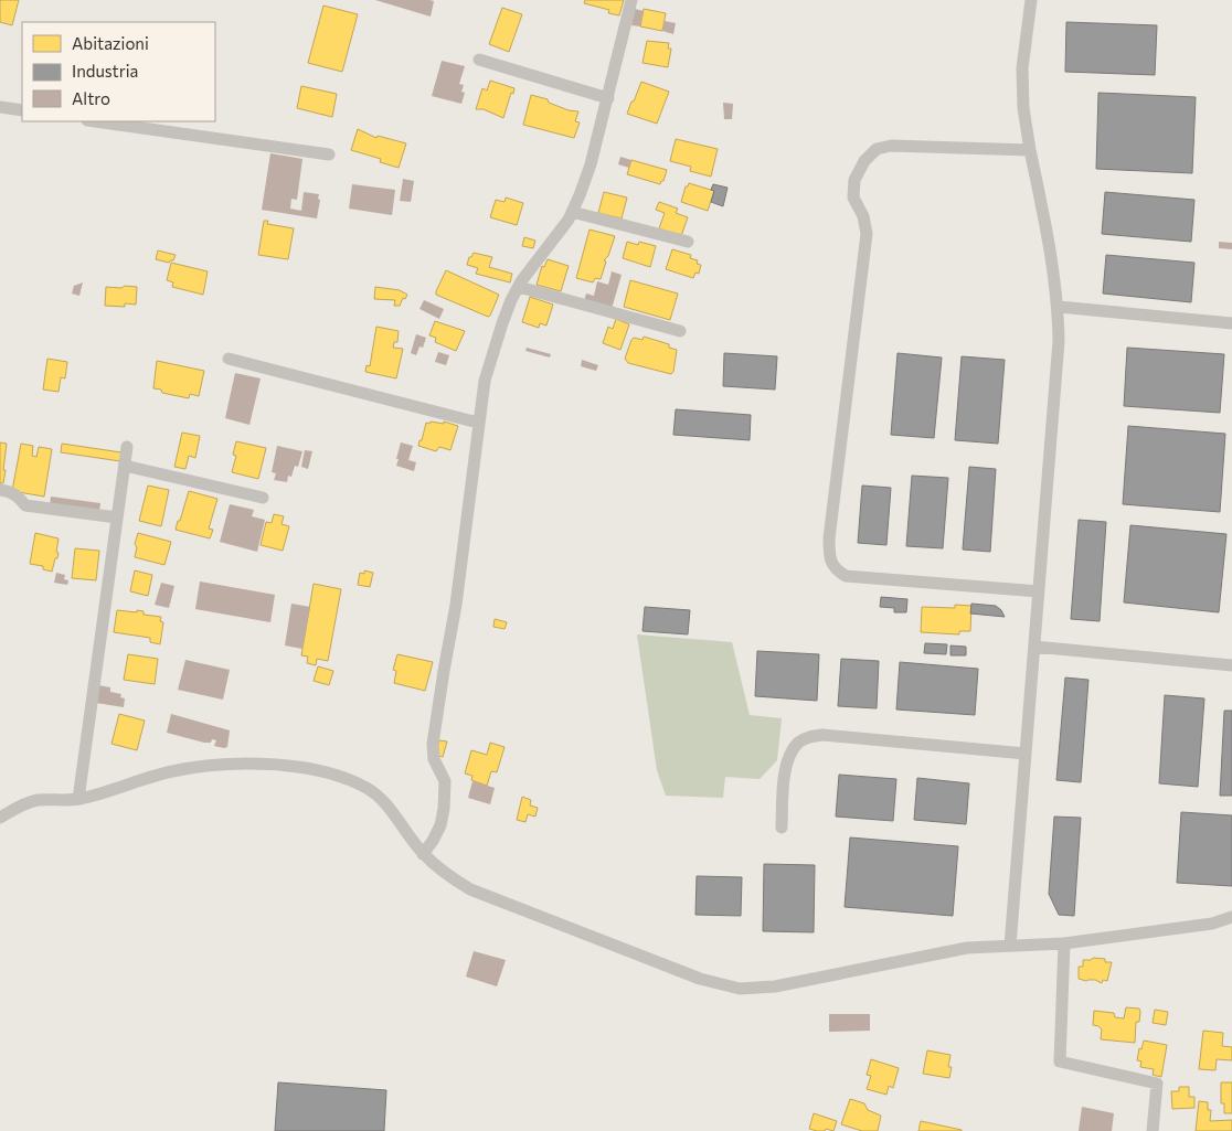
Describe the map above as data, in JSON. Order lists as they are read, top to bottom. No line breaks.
{"legend":["Abitazioni","Industria","Altro"]}
